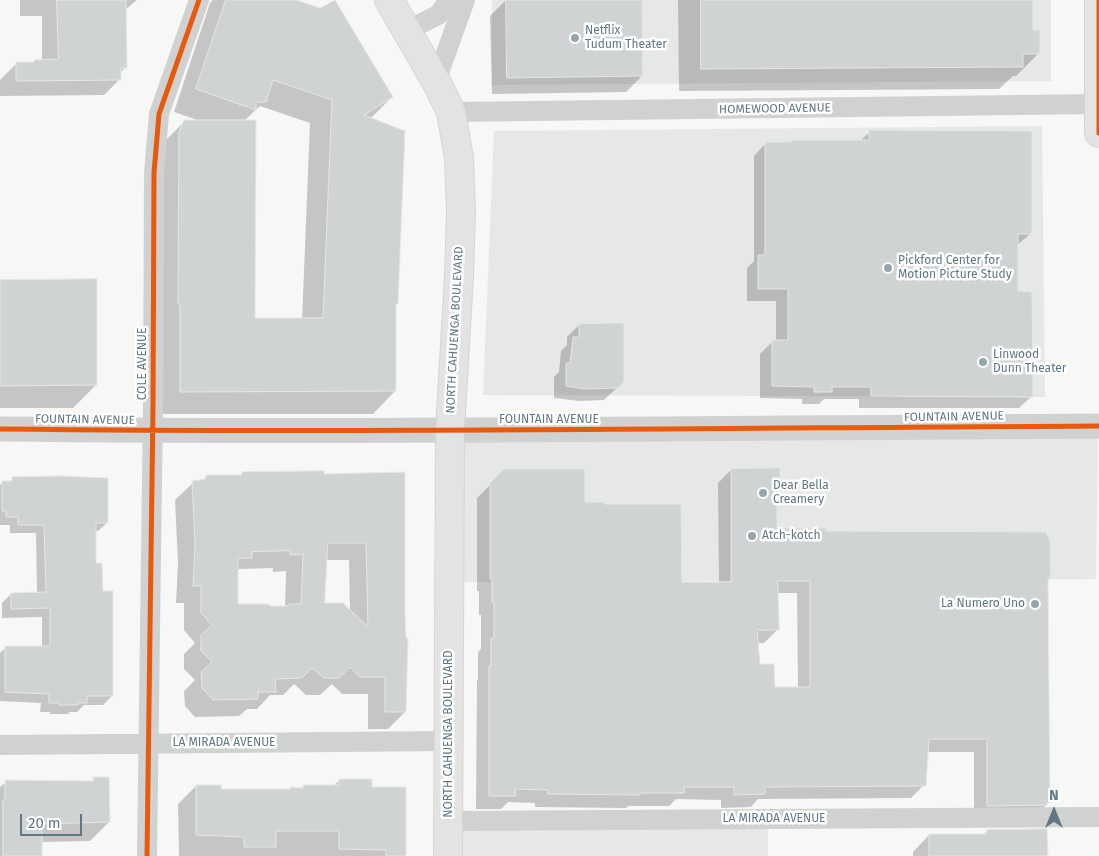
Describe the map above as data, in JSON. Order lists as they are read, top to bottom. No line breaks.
{"streets":{"main road":["NORTH CAHUENGA BOULEVARD"],"street":["HOMEWOOD AVENUE","COLE AVENUE","FOUNTAIN AVENUE","LA MIRADA AVENUE"]},"crossings":[["HOMEWOOD AVENUE","NORTH CAHUENGA BOULEVARD"],["NORTH CAHUENGA BOULEVARD","FOUNTAIN AVENUE"],["NORTH CAHUENGA BOULEVARD","LA MIRADA AVENUE"],["COLE AVENUE","FOUNTAIN AVENUE"],["COLE AVENUE","LA MIRADA AVENUE"]],"places":["Netflix Tudum Theater","Pickford Center for Motion Picture Study","Linwood Dunn Theater","Dear Bella Creamery","Atch-kotch","La Numero Uno"],"scale_bar":"20 m","north":"top"}
